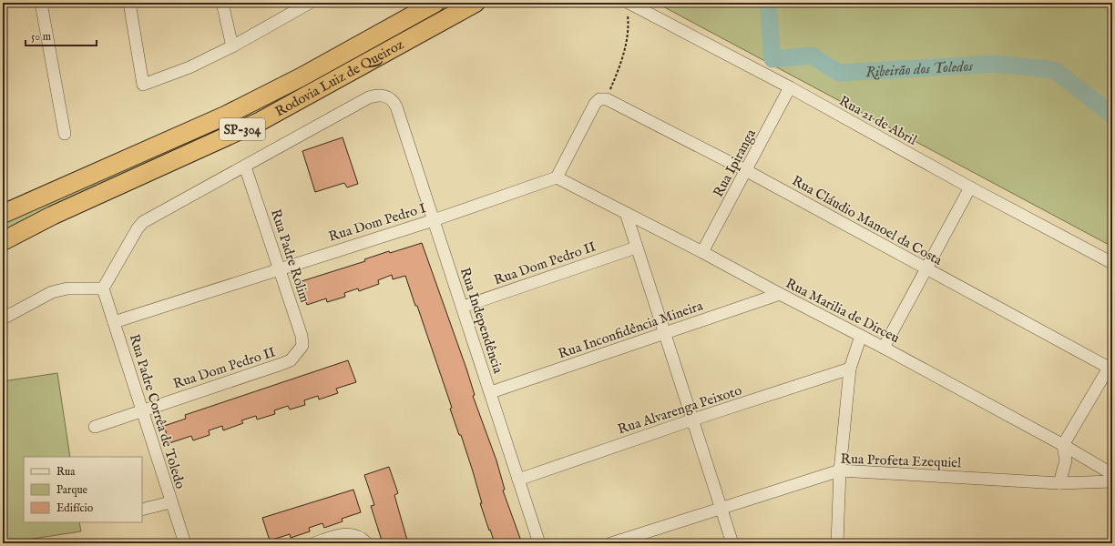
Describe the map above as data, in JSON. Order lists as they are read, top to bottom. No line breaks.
{"streets":{"highway":["Rodovia Luiz de Queiroz","SP-304"],"street":["Rua 21 de Abril","Rua Ipiranga","Rua Cláudio Manoel da Costa","Rua Dom Pedro I","Rua Padre Rolim","Rua Dom Pedro II","Rua Marilia de Dirceu","Rua Independência","Rua Inconfidência Mineira","Rua Alvarenga Peixoto","Rua Padre Corrêa de Toledo","Rua Profeta Ezequiel"]},"crossings":[["Rua 21 de Abril","Rua Ipiranga"],["Rua Ipiranga","Rua Cláudio Manoel da Costa"],["Rua Ipiranga","Rua Marilia de Dirceu"],["Rua Dom Pedro I","Rua Padre Rolim"],["Rua Dom Pedro I","Rua Marilia de Dirceu"],["Rua Dom Pedro I","Rua Independência"],["Rua Dom Pedro I","Rua Padre Corrêa de Toledo"],["Rua Padre Rolim","Rua Dom Pedro II"],["Rua Padre Rolim","Rua Independência"],["Rua Dom Pedro II","Rua Independência"],["Rua Dom Pedro II","Rua Padre Corrêa de Toledo"],["Rua Marilia de Dirceu","Rua Inconfidência Mineira"],["Rua Independência","Rua Inconfidência Mineira"],["Rua Independência","Rua Alvarenga Peixoto"]],"water":["Ribeirão dos Toledos"],"legend":["Rua","Parque","Edifício"],"scale_bar":"50 m"}
